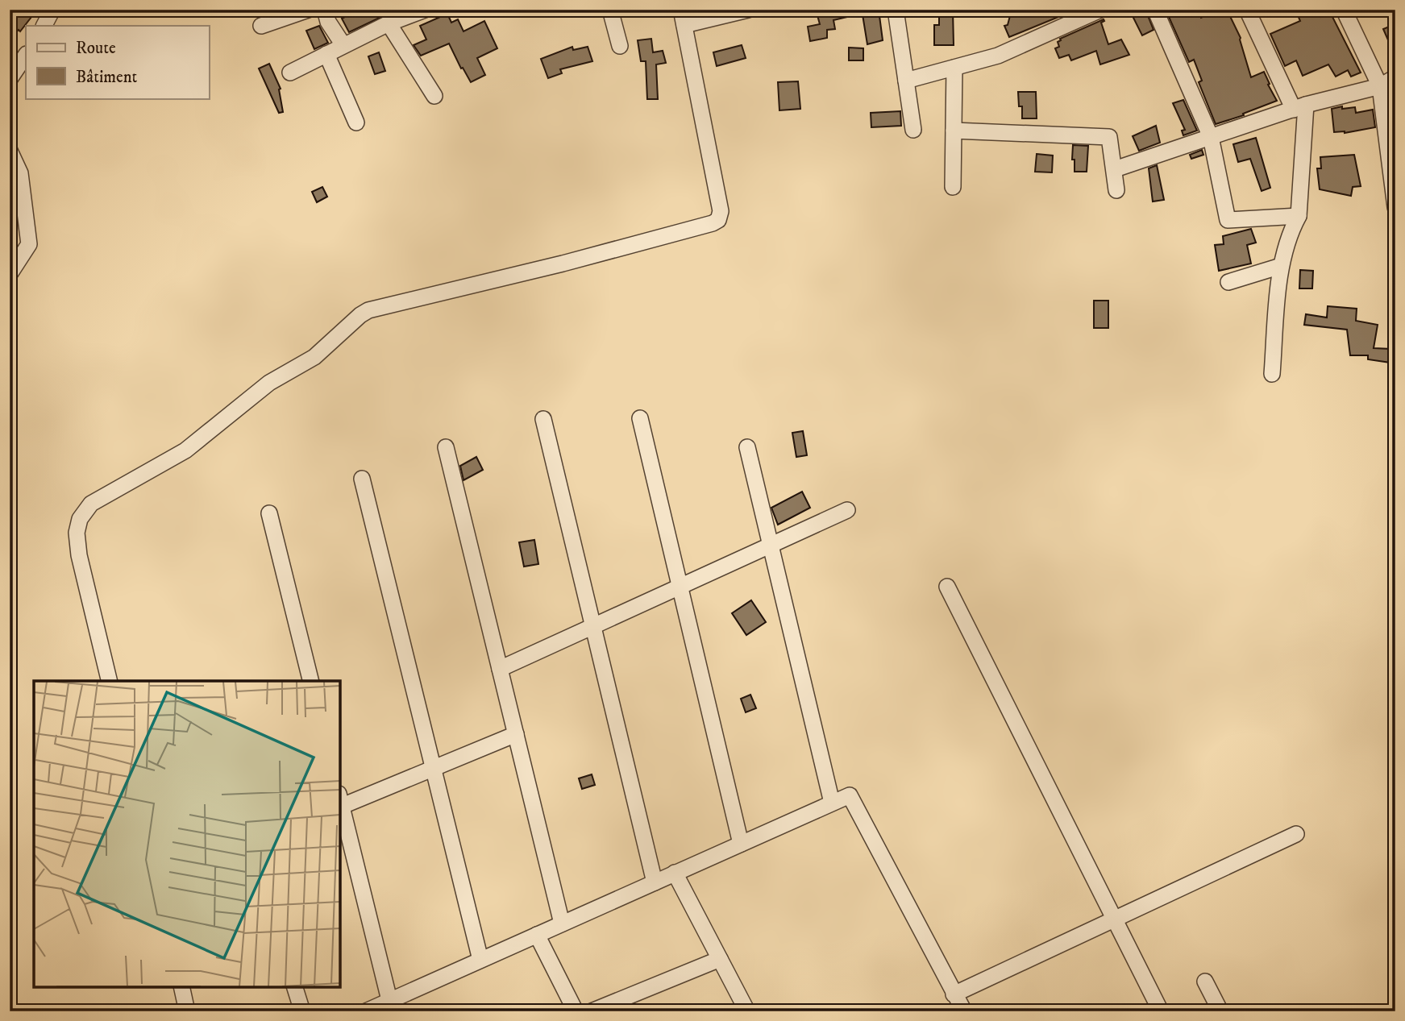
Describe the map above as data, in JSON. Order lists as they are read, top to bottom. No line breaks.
{"legend":["Route","Bâtiment"]}
